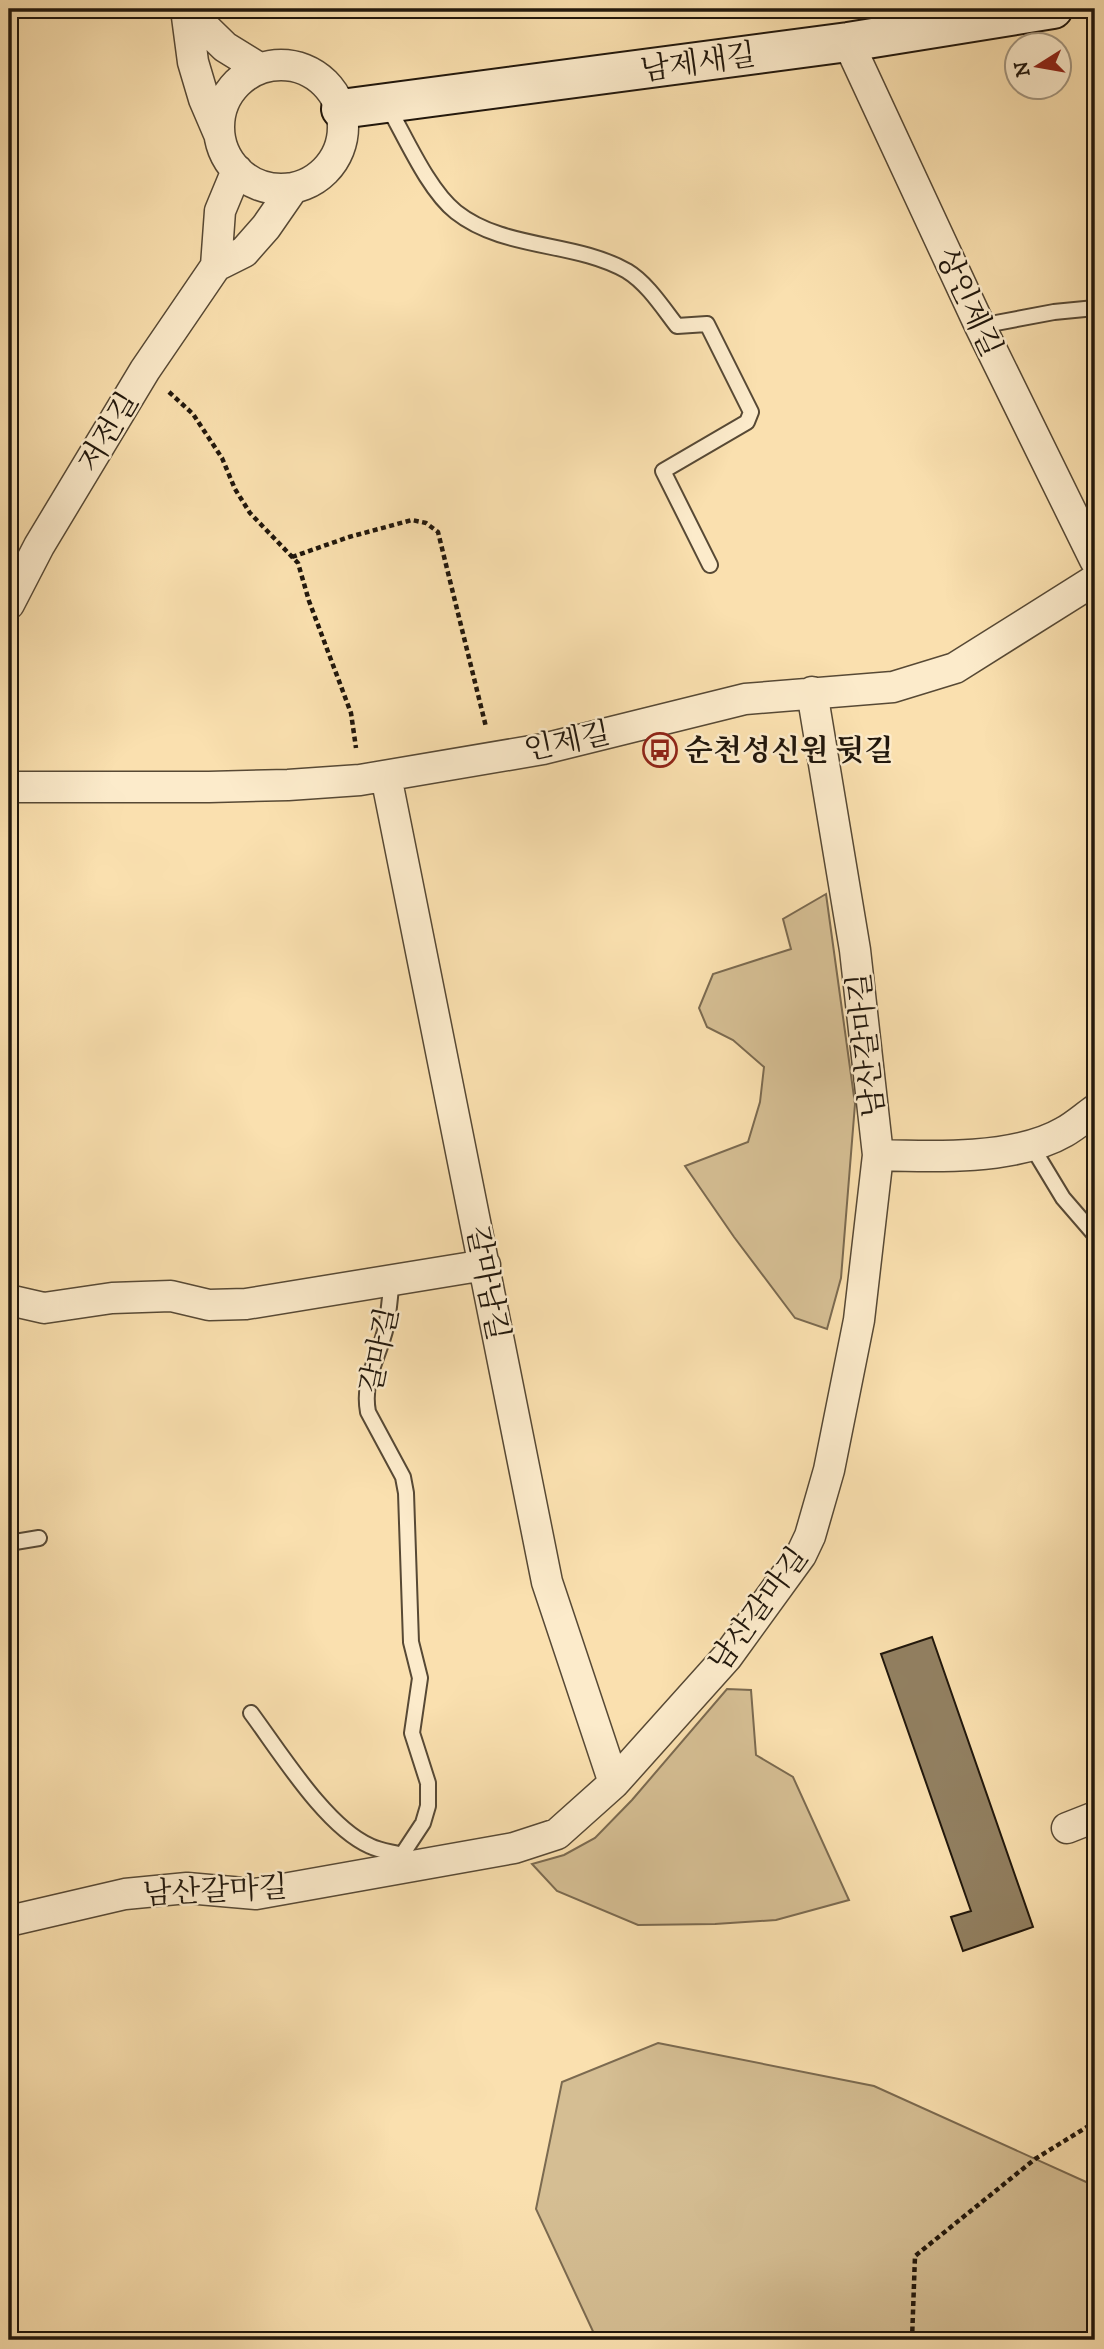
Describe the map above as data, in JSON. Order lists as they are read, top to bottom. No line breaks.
{"streets":{"street":["남제새길","상인제길","저전길","인제길","남산갈마길","갈마남길","갈마길"]},"crossings":[["남제새길","상인제길"],["남제새길","저전길"],["인제길","남산갈마길"],["인제길","갈마남길"],["남산갈마길","갈마남길"],["남산갈마길","갈마길"]],"places":{"bus stop":["순천성신원 뒷길"]},"north":"left"}
